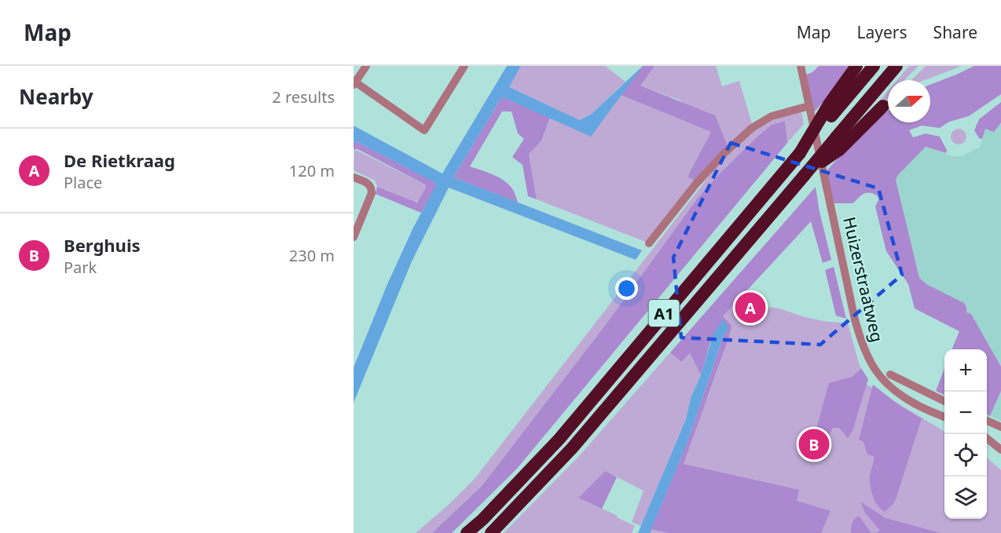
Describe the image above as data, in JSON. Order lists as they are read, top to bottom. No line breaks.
{"streets":{"highway":["A1"],"street":["Huizerstraatweg"]},"north":"right","page":{"header":"Map","nav":["Map","Layers","Share"],"heading":["Nearby","2 results"],"list":[{"mark":"A","name":"De Rietkraag","note":"Place","value":"120 m"},{"mark":"B","name":"Berghuis","note":"Park","value":"230 m"}],"pins":["A","B"],"map_buttons":["+","−"]}}
